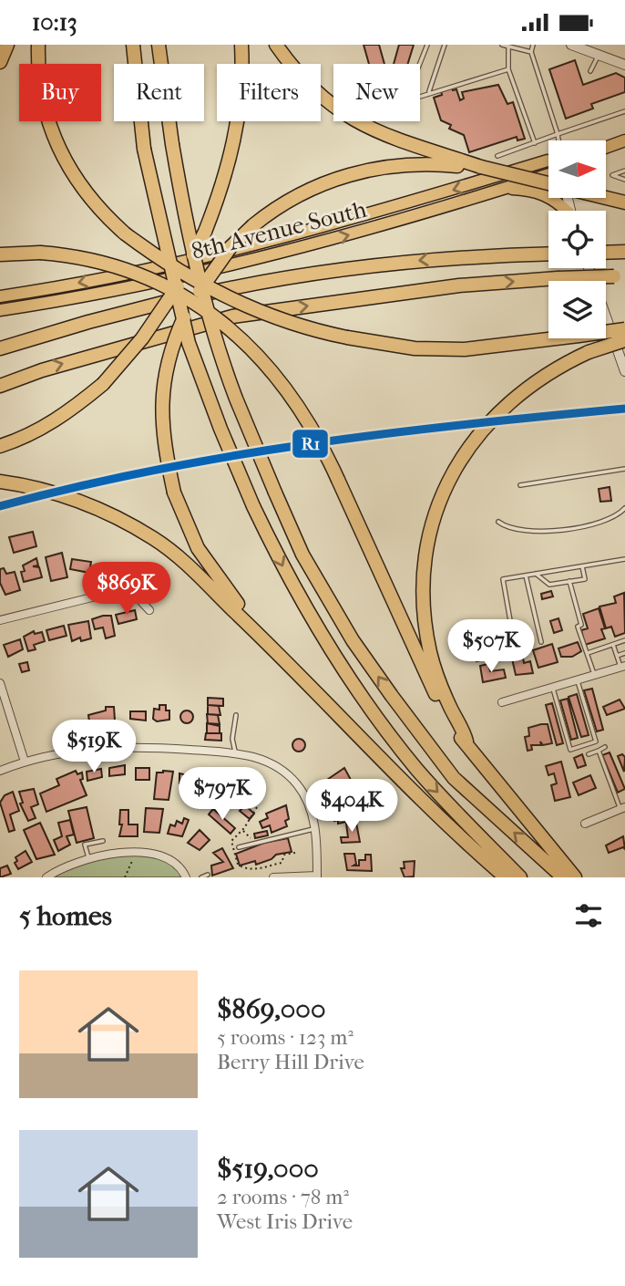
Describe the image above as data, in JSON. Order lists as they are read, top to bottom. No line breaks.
{"streets":{"main road":["8th Avenue South"]},"lines":["transit line R1"],"north":"right","page":{"status":"10:13","chip":["Buy","Rent","Filters","New"],"price":["$869K","$507K","$519K","$797K","$404K"],"heading":"5 homes","list":[{"name":"$869,000","note":"5 rooms · 123 m² · Berry Hill Drive"},{"name":"$519,000","note":"2 rooms · 78 m² · West Iris Drive"}]}}
